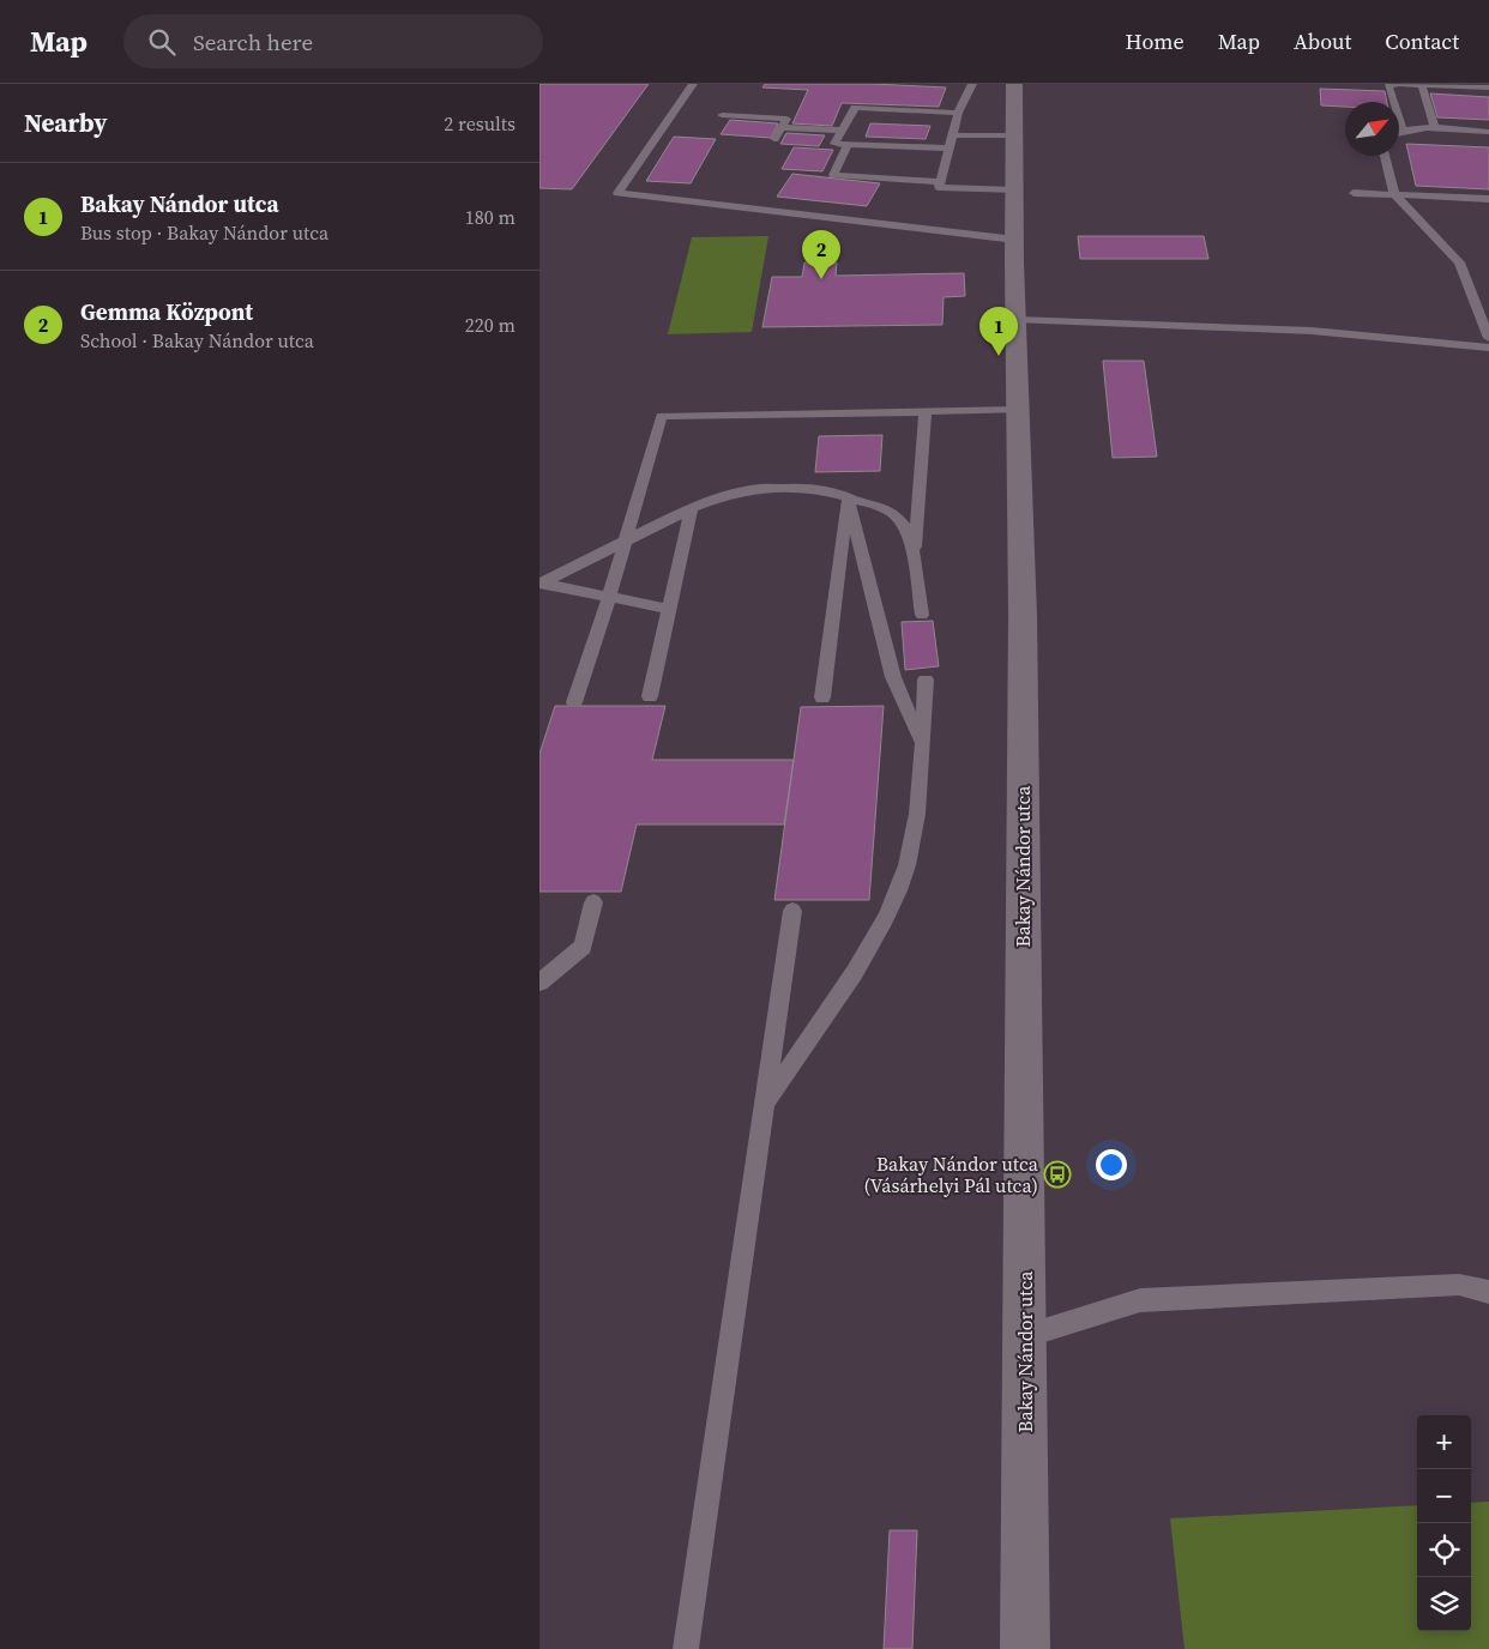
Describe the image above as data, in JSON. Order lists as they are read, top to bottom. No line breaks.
{"streets":{"street":["Bakay Nándor utca"]},"places":{"bus stop":["Bakay Nándor utca (Vásárhelyi Pál utca)"]},"north":"top right","page":{"header":"Map","search":"Search here","nav":["Home","Map","About","Contact"],"heading":["Nearby","2 results"],"list":[{"mark":"1","name":"Bakay Nándor utca","note":"Bus stop · Bakay Nándor utca","value":"180 m"},{"mark":"2","name":"Gemma Központ","note":"School · Bakay Nándor utca","value":"220 m"}],"pins":["2","1"],"map_buttons":["+","−"]}}
